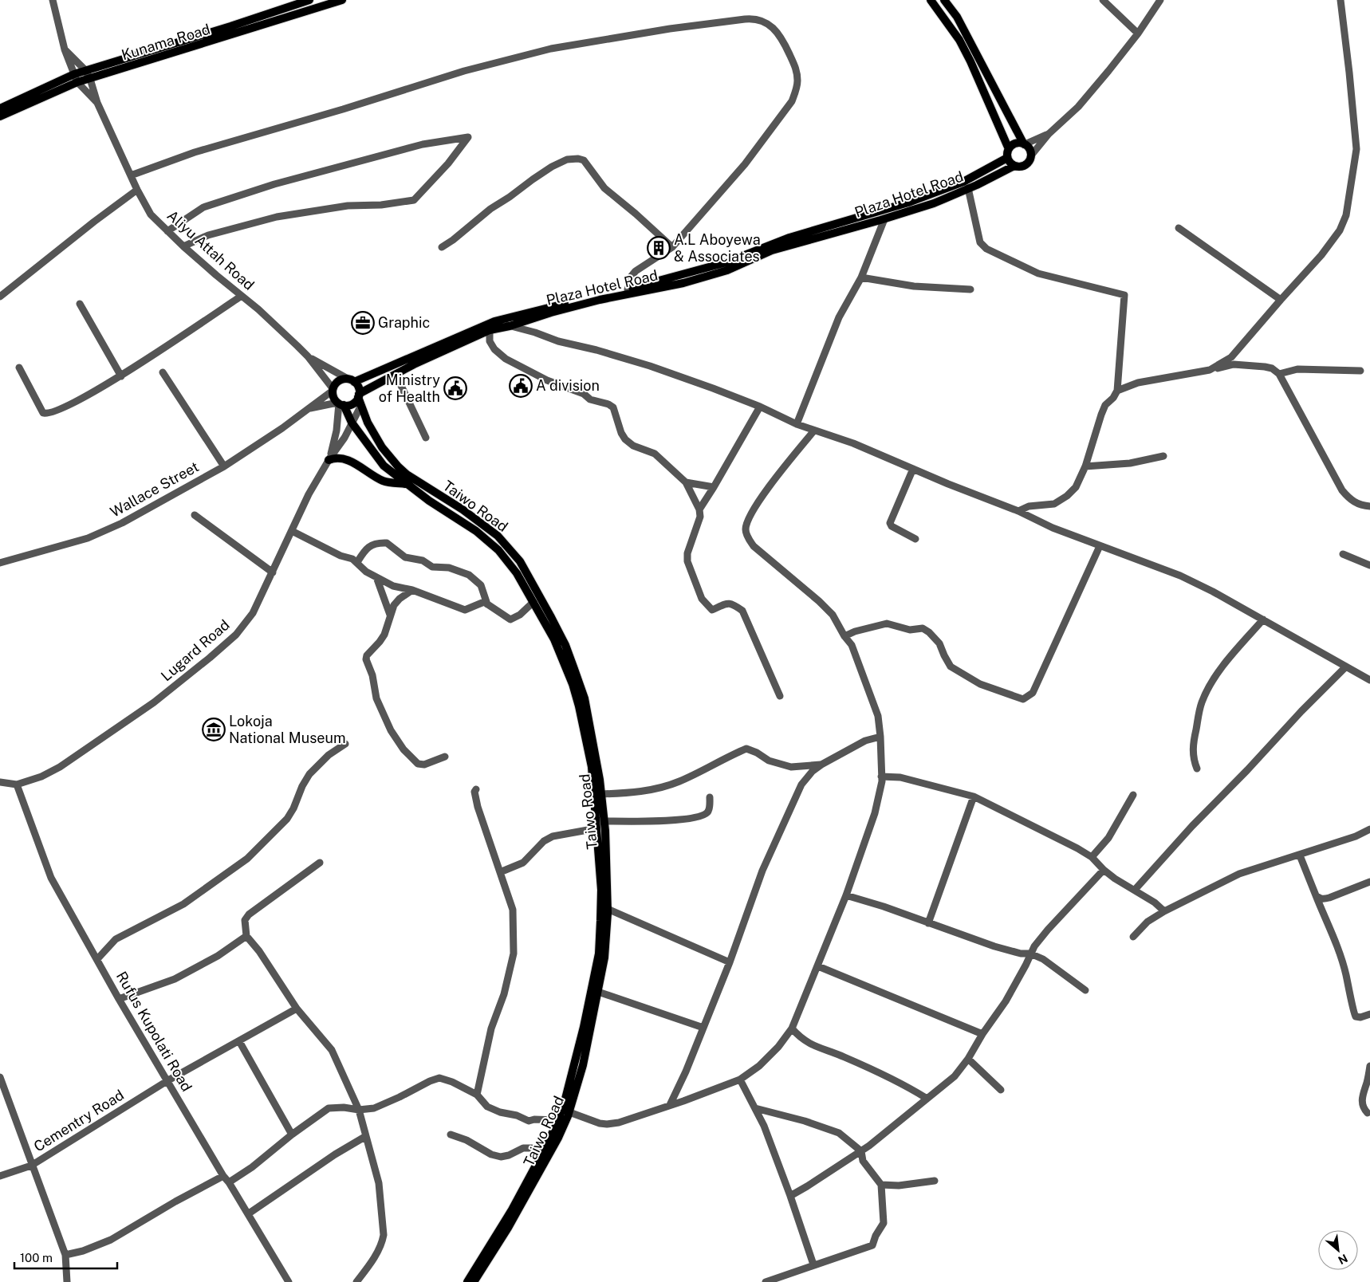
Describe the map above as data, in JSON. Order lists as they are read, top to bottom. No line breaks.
{"streets":{"main road":["Kunama Road","Plaza Hotel Road","Taiwo Road"],"street":["Aliyu Attah Road","Wallace Street","Lugard Road","Rufus Kupolati Road","Cementry Road"]},"crossings":[["Kunama Road","Aliyu Attah Road"],["Plaza Hotel Road","Wallace Street"],["Plaza Hotel Road","Taiwo Road"],["Wallace Street","Taiwo Road"],["Lugard Road","Rufus Kupolati Road"],["Rufus Kupolati Road","Cementry Road"]],"places":{"building":["A.L Aboyewa & Associates"],"office":["Graphic"],"public building":["A division","Ministry of Health"],"museum":["Lokoja National Museum"]},"scale_bar":"100 m","north":"bottom right"}
